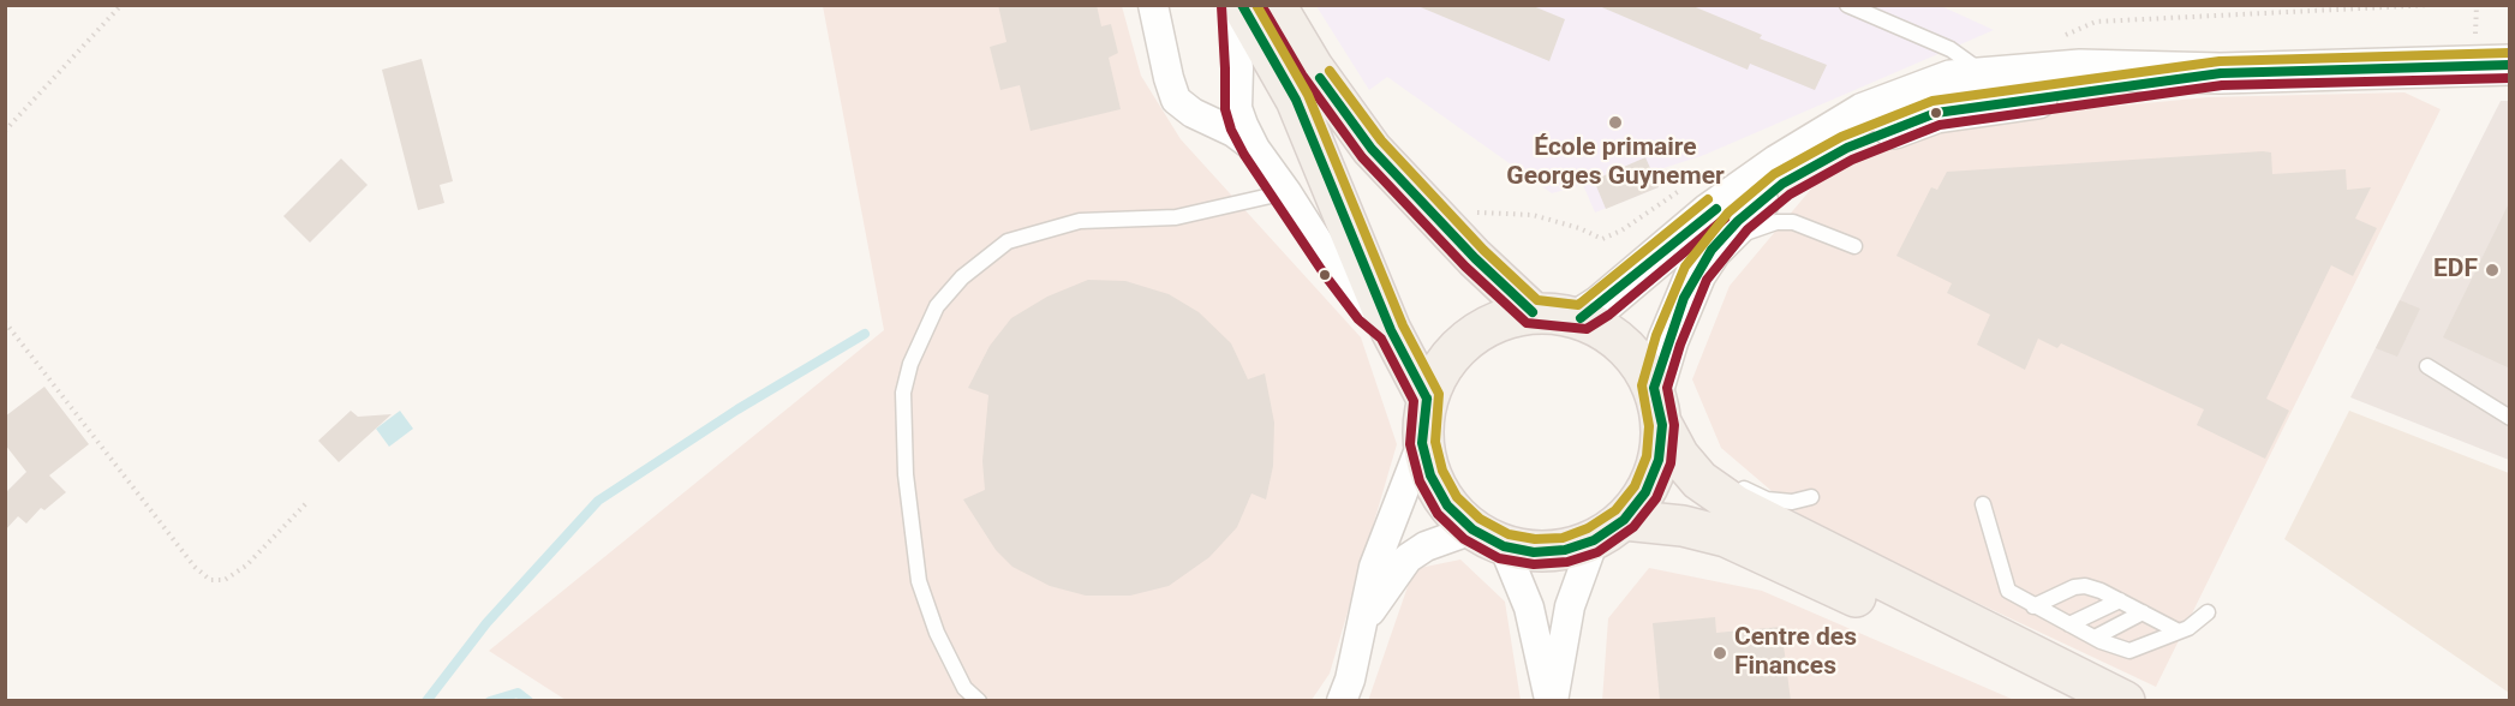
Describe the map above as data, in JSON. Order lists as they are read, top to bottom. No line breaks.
{"places":["École primaire Georges Guynemer","EDF","Centre des Finances"]}
